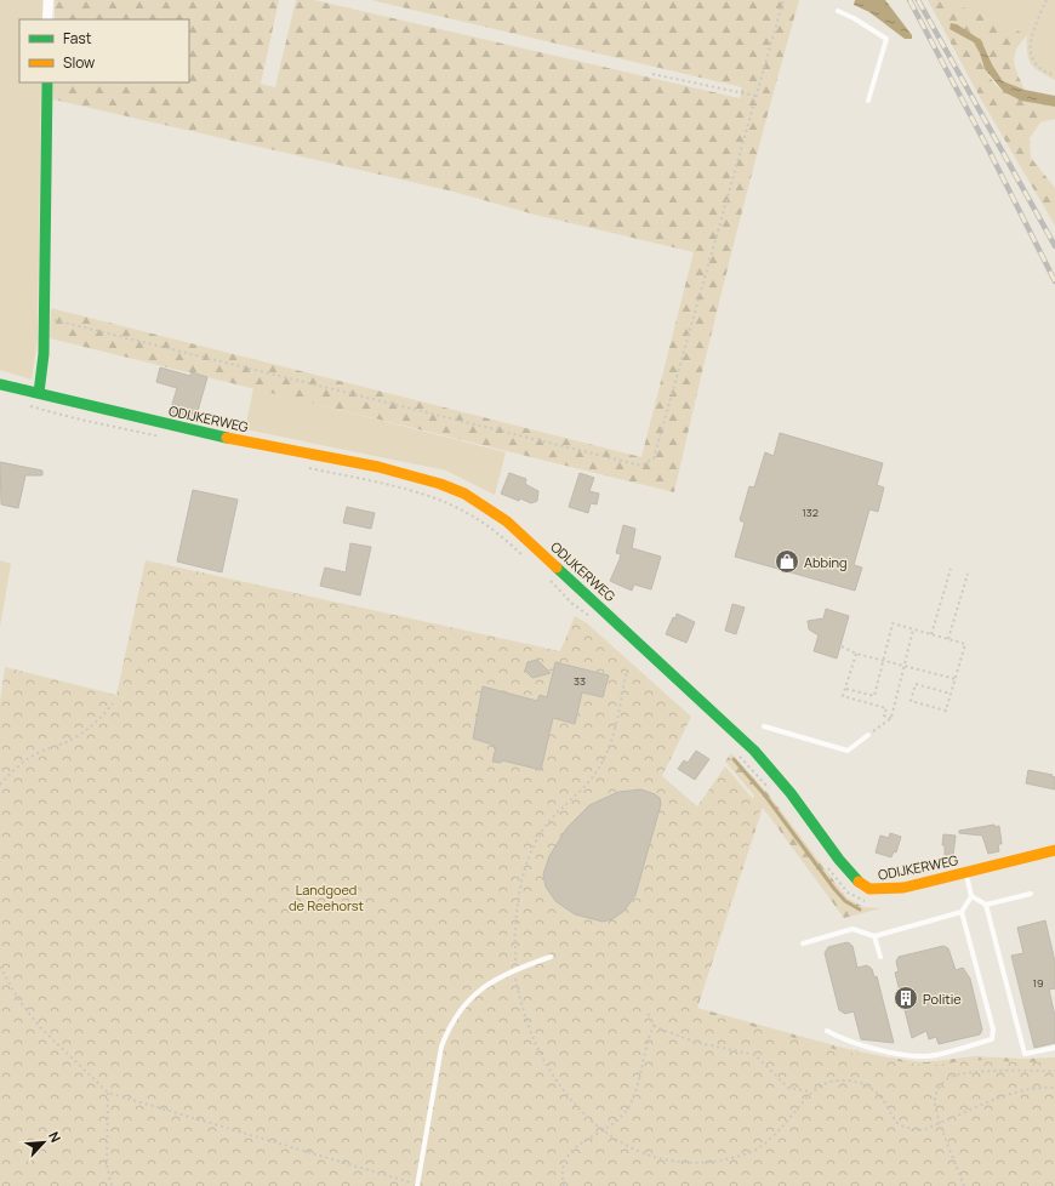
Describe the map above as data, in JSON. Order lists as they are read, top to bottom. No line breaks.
{"streets":{"street":["ODIJKERWEG"]},"parks":["Landgoed de Reehorst"],"places":{"shop":["Abbing"],"building":["Politie"]},"house_numbers":["132","33","19"],"legend":["Fast","Slow"],"north":"top right"}
